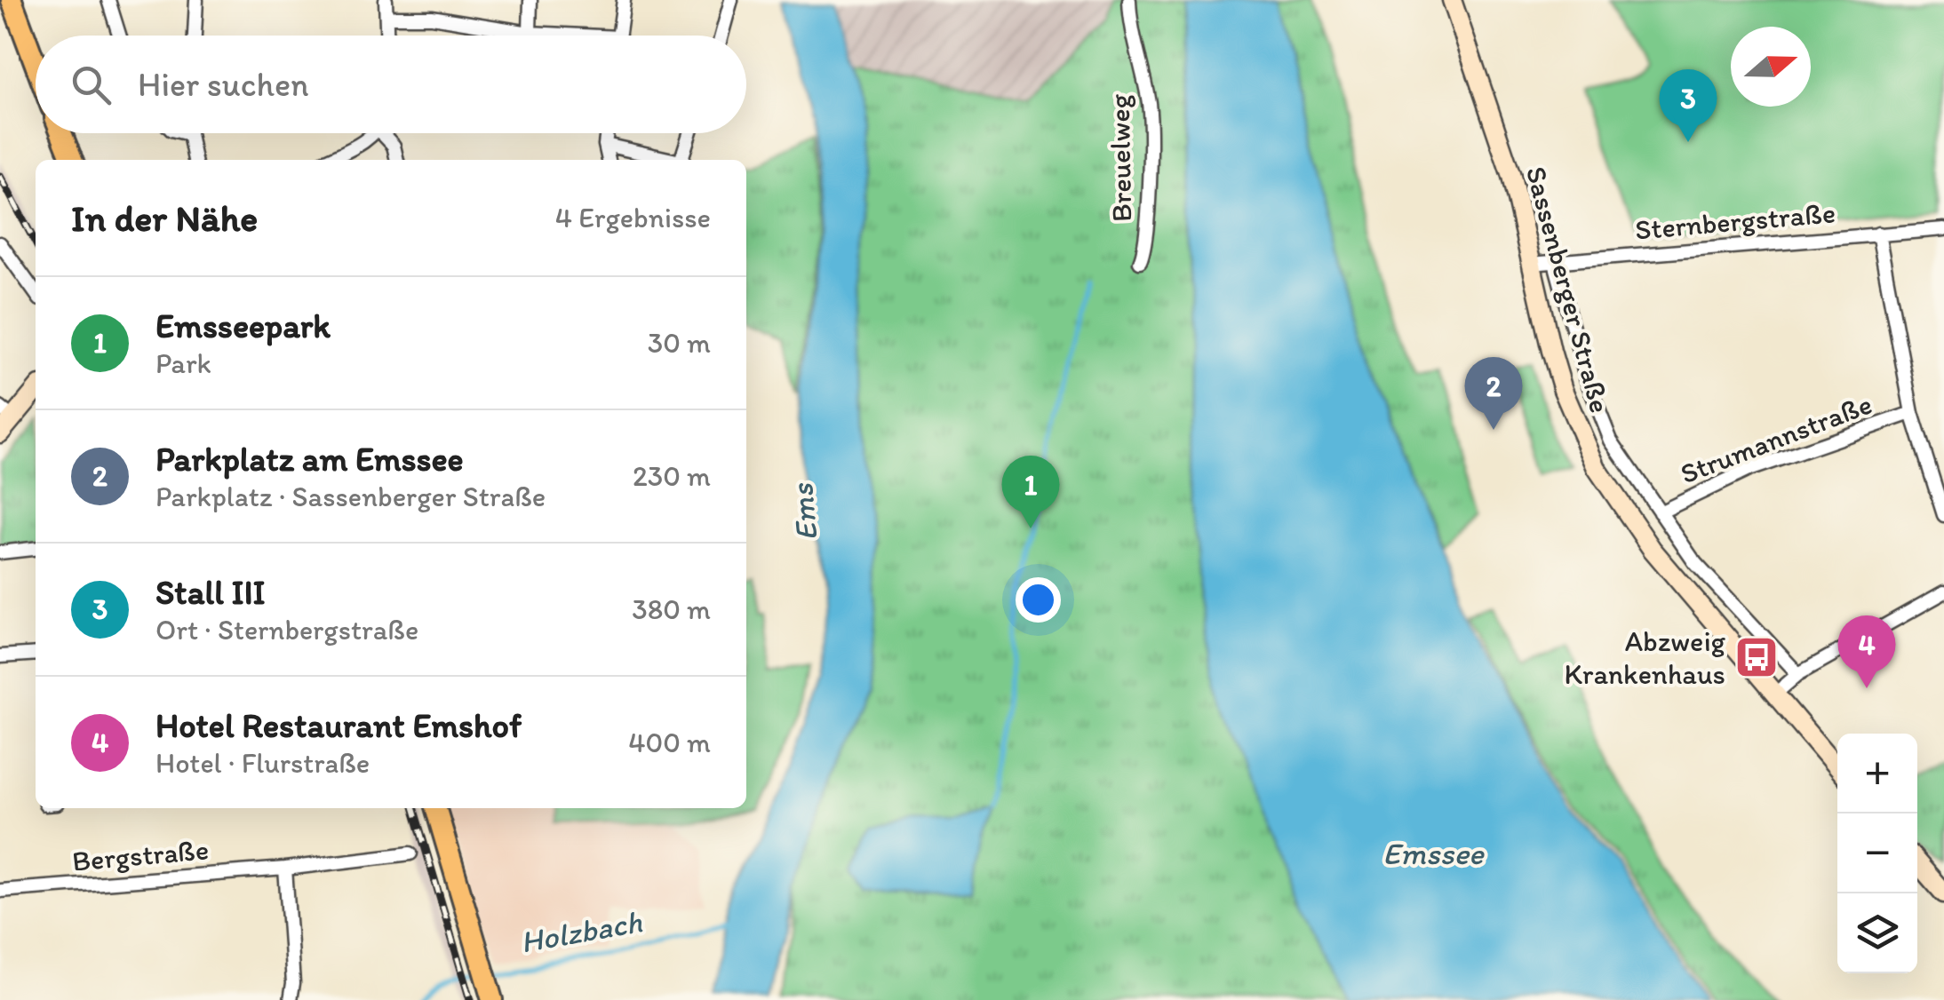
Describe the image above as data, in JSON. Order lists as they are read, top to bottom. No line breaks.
{"streets":{"street":["Breuelweg","Sternbergstraße","Sassenberger Straße","Strumannstraße","Bergstraße"]},"crossings":[["Sternbergstraße","Sassenberger Straße"],["Sassenberger Straße","Strumannstraße"]],"water":["Ems","Emssee","Holzbach"],"places":{"bus stop":["Abzweig Krankenhaus"]},"north":"right","page":{"search":"Hier suchen","pins":["3","2","1","4"],"heading":["In der Nähe","4 Ergebnisse"],"list":[{"mark":"1","name":"Emsseepark","note":"Park","value":"30 m"},{"mark":"2","name":"Parkplatz am Emssee","note":"Parkplatz · Sassenberger Straße","value":"230 m"},{"mark":"3","name":"Stall III","note":"Ort · Sternbergstraße","value":"380 m"},{"mark":"4","name":"Hotel Restaurant Emshof","note":"Hotel · Flurstraße","value":"400 m"}],"map_buttons":["+","−"]}}
